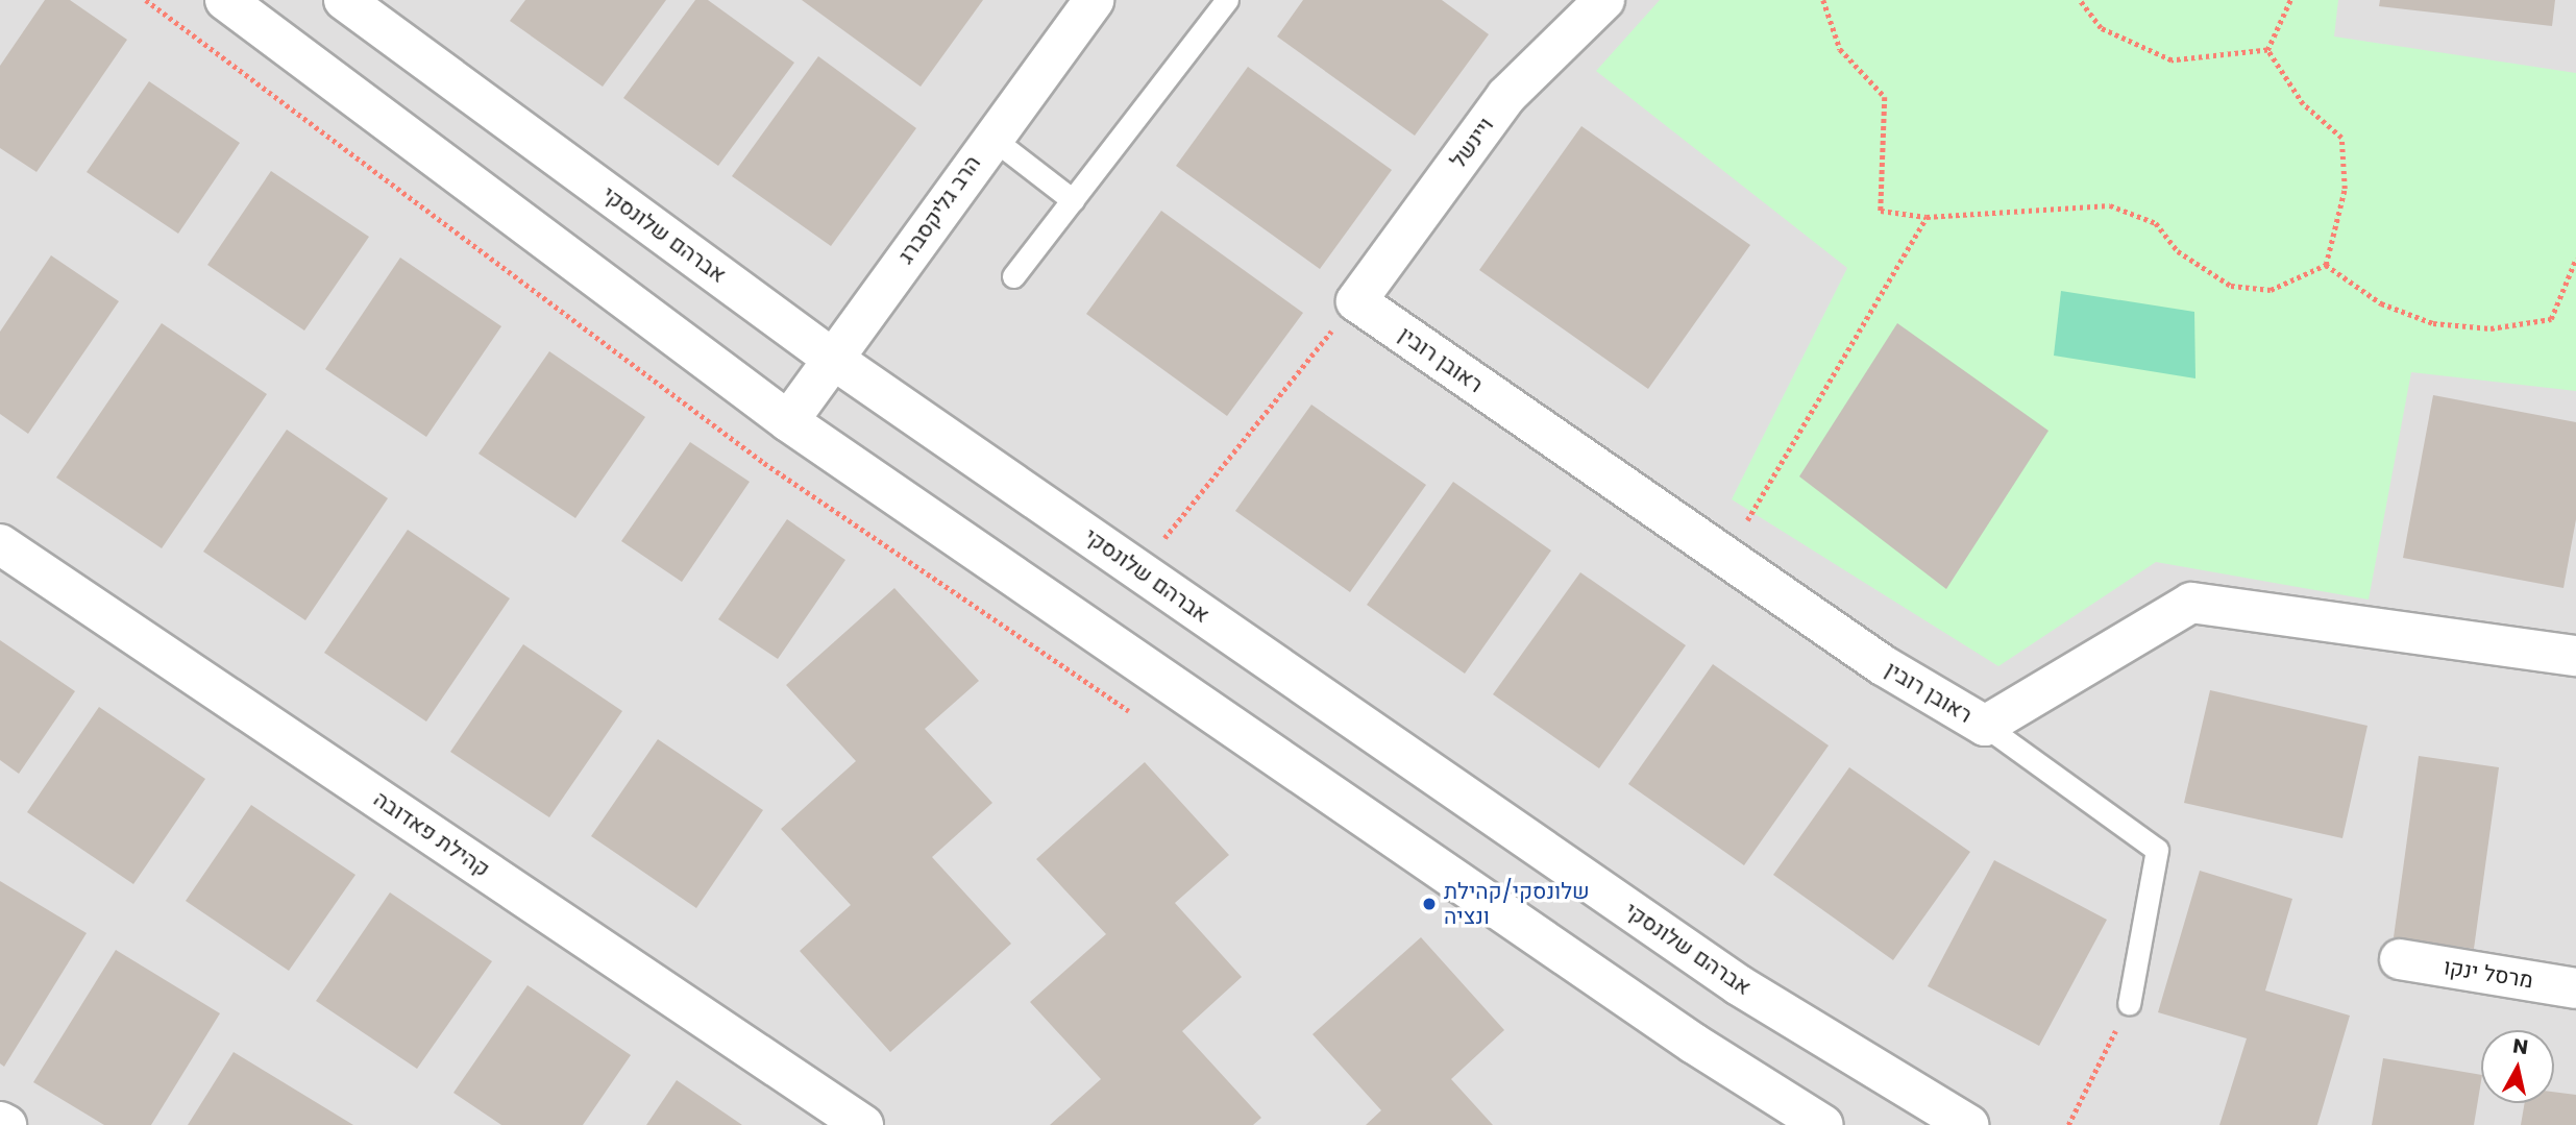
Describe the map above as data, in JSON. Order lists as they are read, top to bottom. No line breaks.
{"streets":{"street":["ויינשל","הרב גליקסברג","אברהם שלונסקי","ראובן רובין","קהילת פאדובה","מרסל ינקו"]},"crossings":[["ויינשל","ראובן רובין"],["הרב גליקסברג","אברהם שלונסקי"]],"places":["שלונסקי/קהילת ונציה"],"north":"top"}
